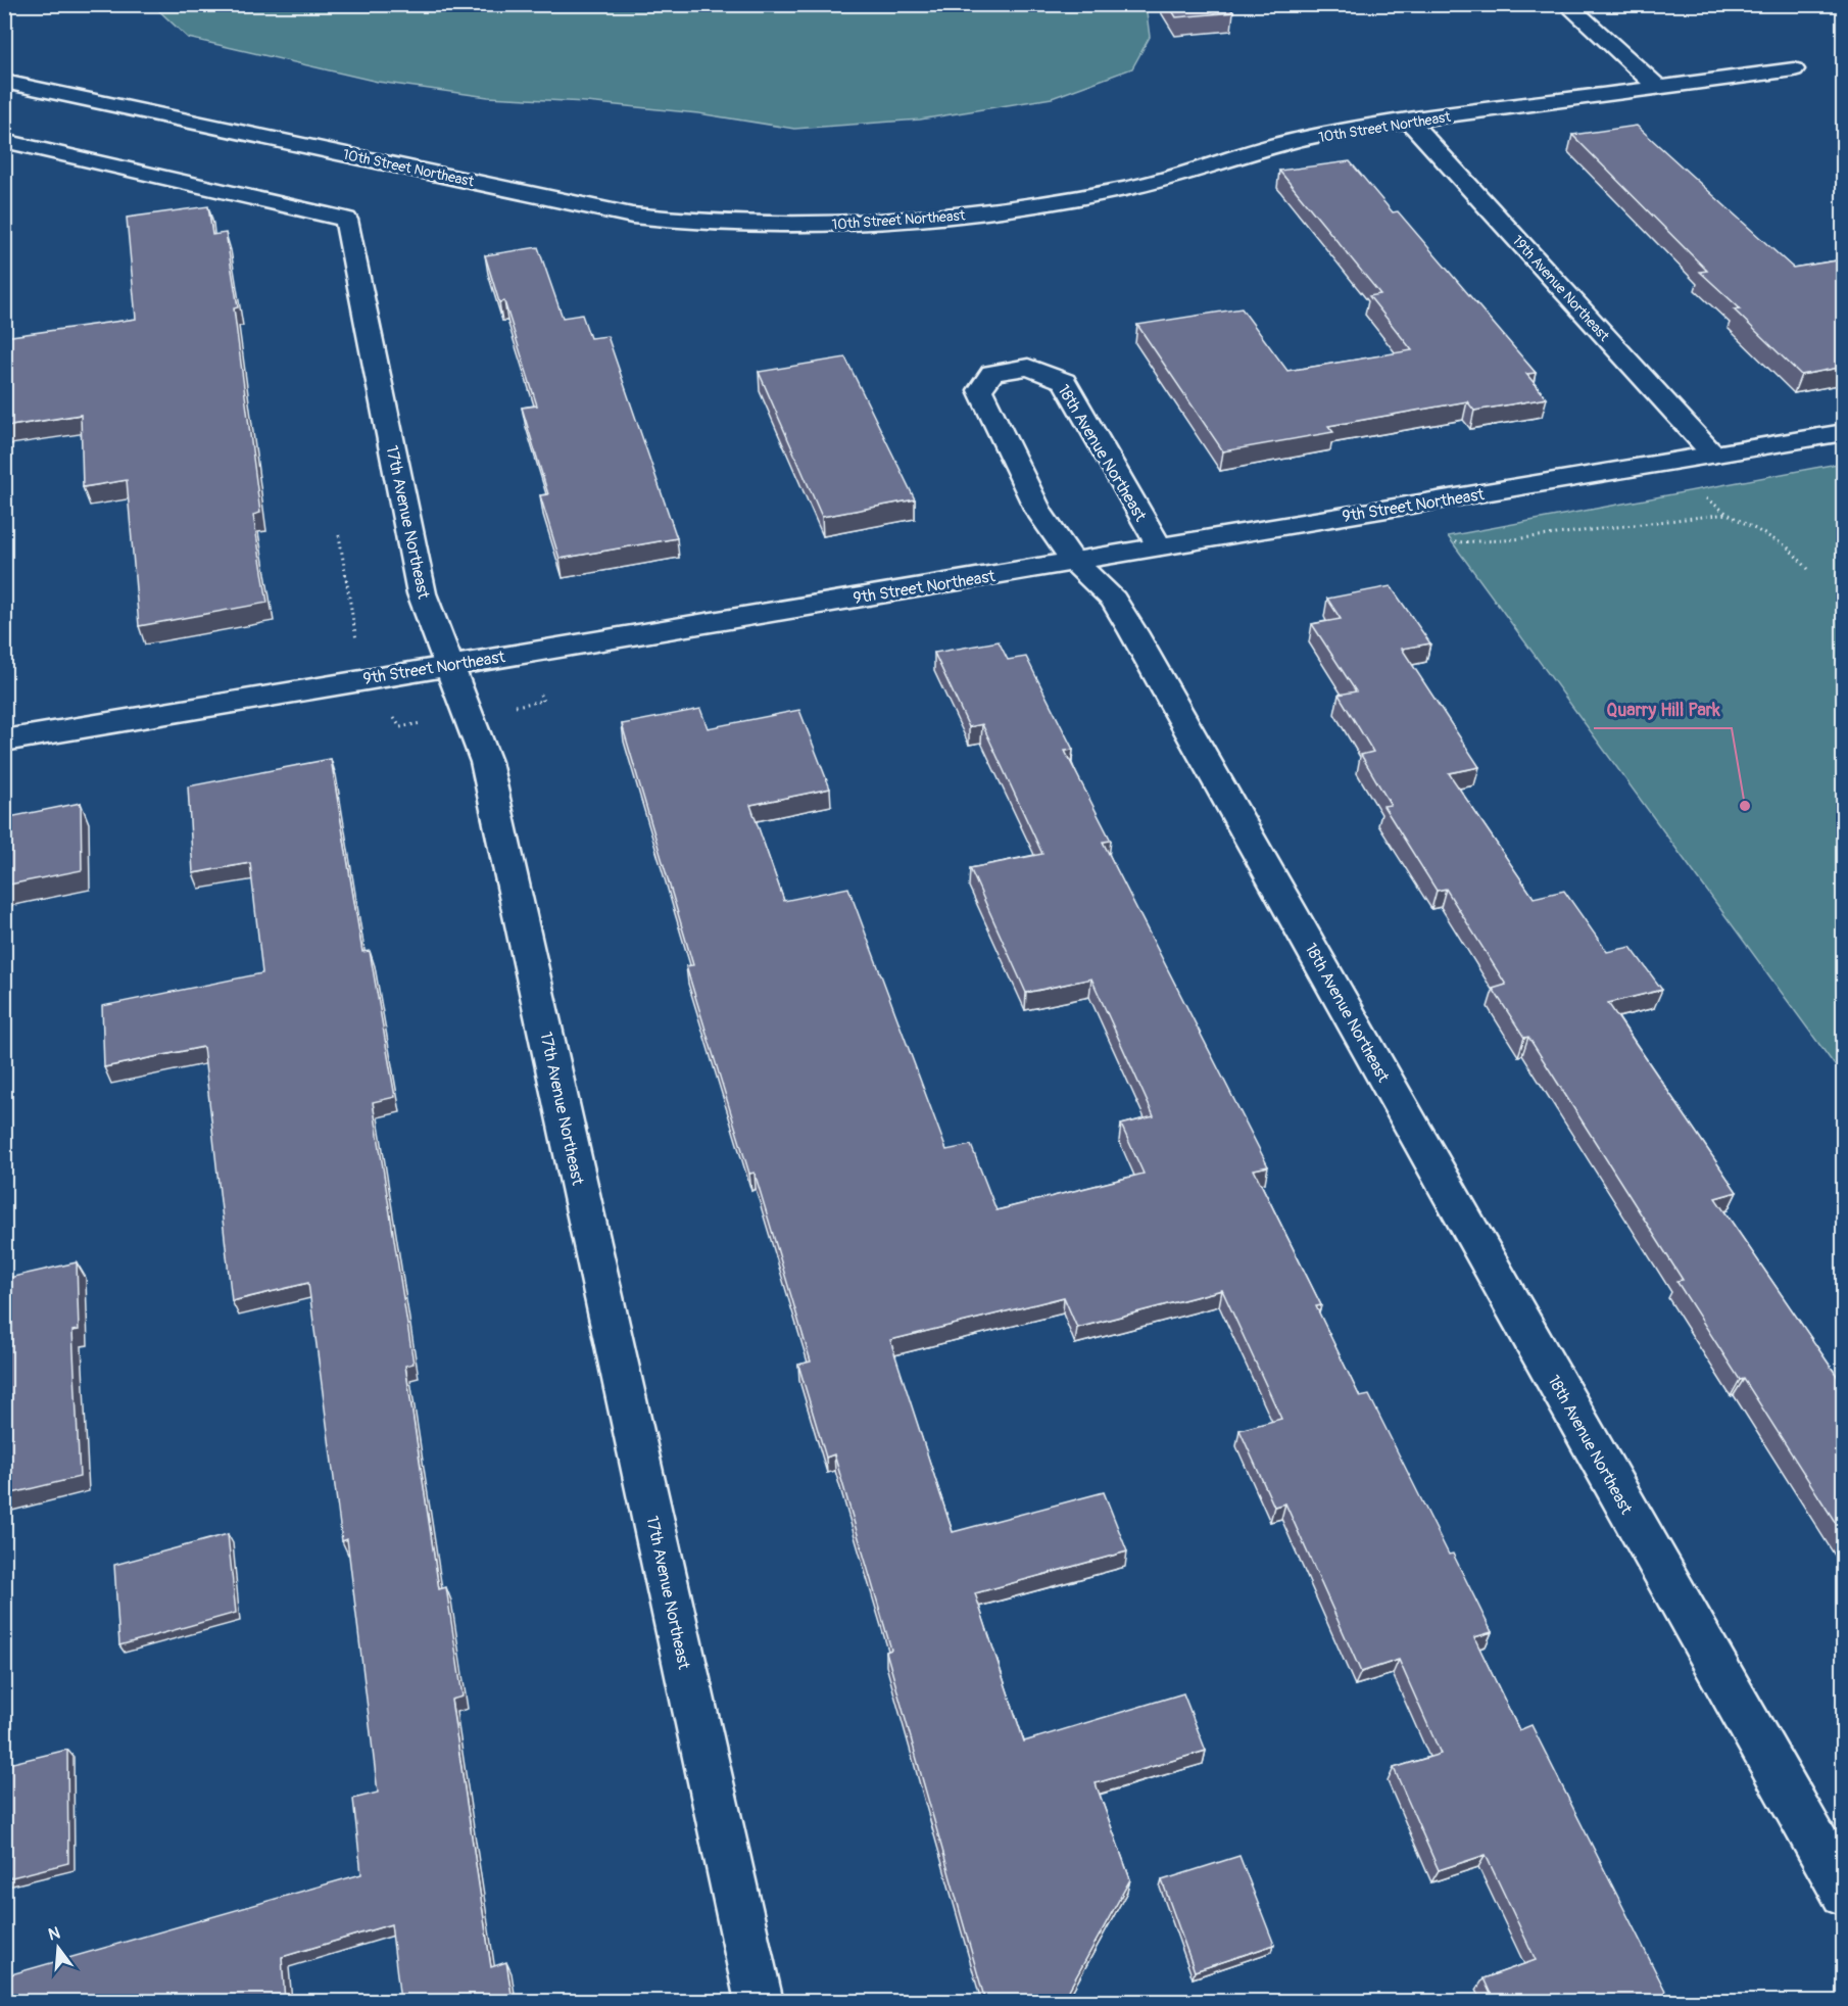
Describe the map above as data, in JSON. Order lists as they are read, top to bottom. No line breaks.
{"streets":{"street":["10th Street Northeast","19th Avenue Northeast","18th Avenue Northeast","9th Street Northeast","17th Avenue Northeast"]},"crossings":[["10th Street Northeast","19th Avenue Northeast"],["19th Avenue Northeast","9th Street Northeast"],["18th Avenue Northeast","9th Street Northeast"],["9th Street Northeast","17th Avenue Northeast"]],"places":["Quarry Hill Park"],"north":"top"}
